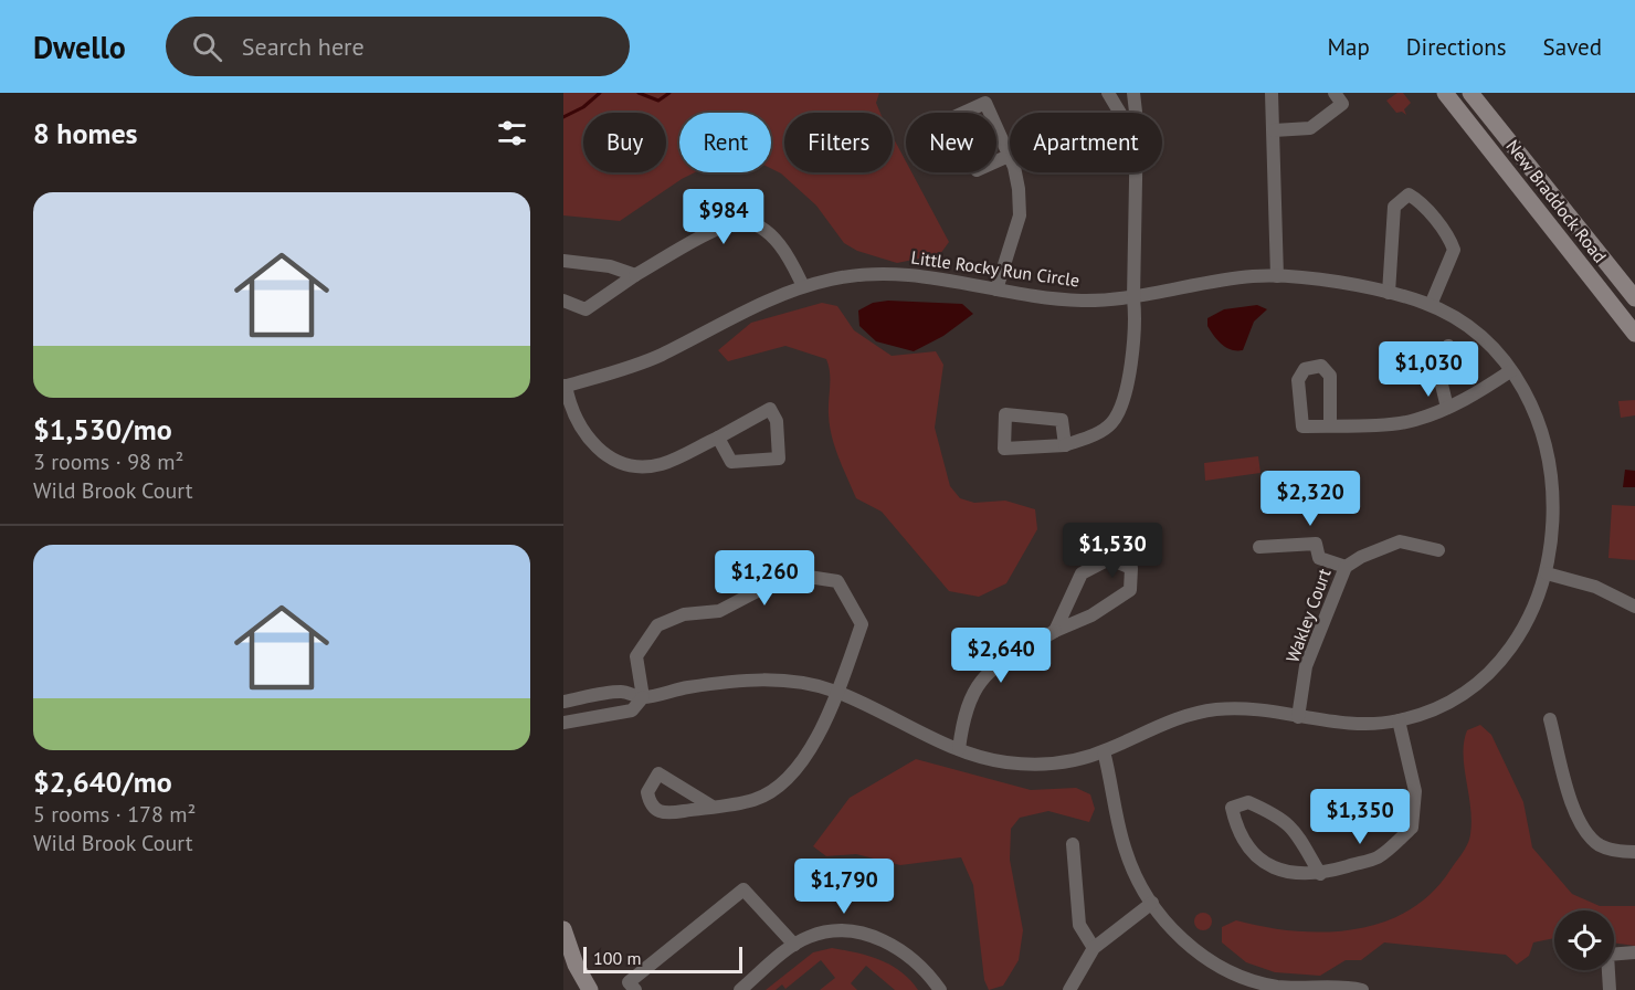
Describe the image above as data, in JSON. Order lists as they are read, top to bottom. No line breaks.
{"streets":{"main road":["New Braddock Road"],"street":["Little Rocky Run Circle","Wakley Court"]},"crossings":[["Little Rocky Run Circle","Wakley Court"]],"scale_bar":"100 m","page":{"header":"Dwello","search":"Search here","nav":["Map","Directions","Saved"],"heading":"8 homes","chip":["Buy","Rent","Filters","New","Apartment"],"list":[{"name":"$1,530/mo","note":"3 rooms · 98 m² · Wild Brook Court"},{"name":"$2,640/mo","note":"5 rooms · 178 m² · Wild Brook Court"}],"price":["$984","$1,030","$2,320","$1,530","$1,260","$2,640","$1,350","$1,790"],"scale":"100 m"}}
